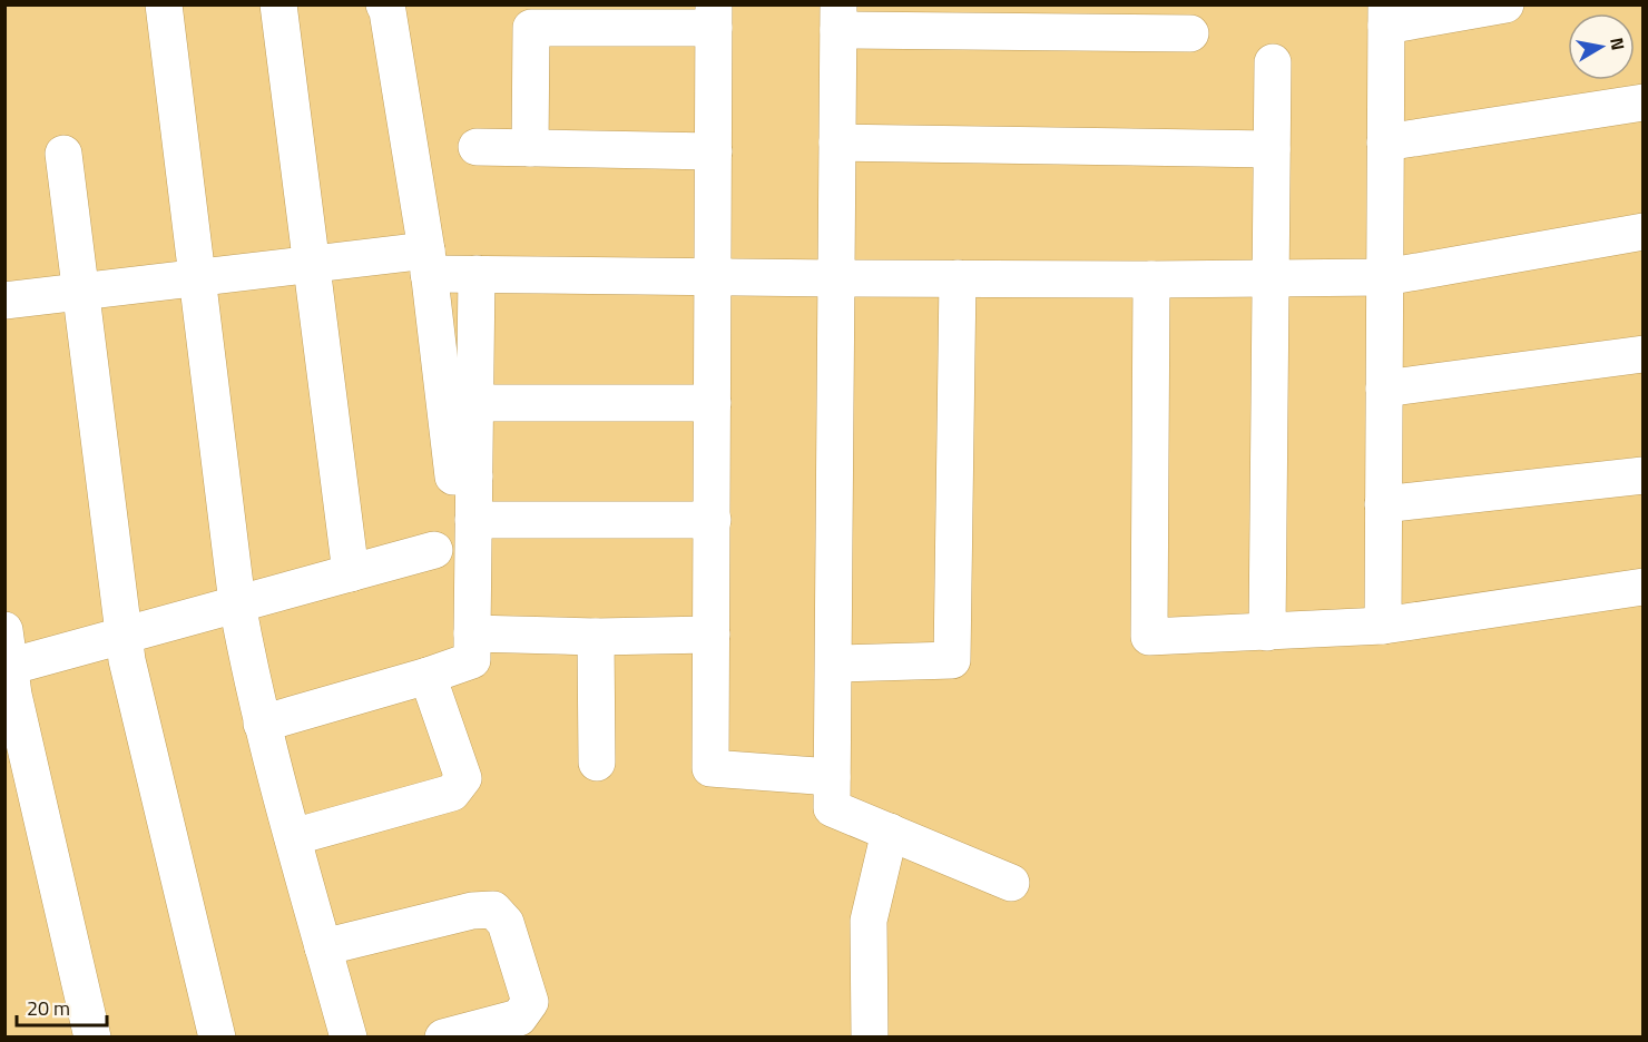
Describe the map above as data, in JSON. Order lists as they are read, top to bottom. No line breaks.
{"scale_bar":"20 m","north":"right"}
